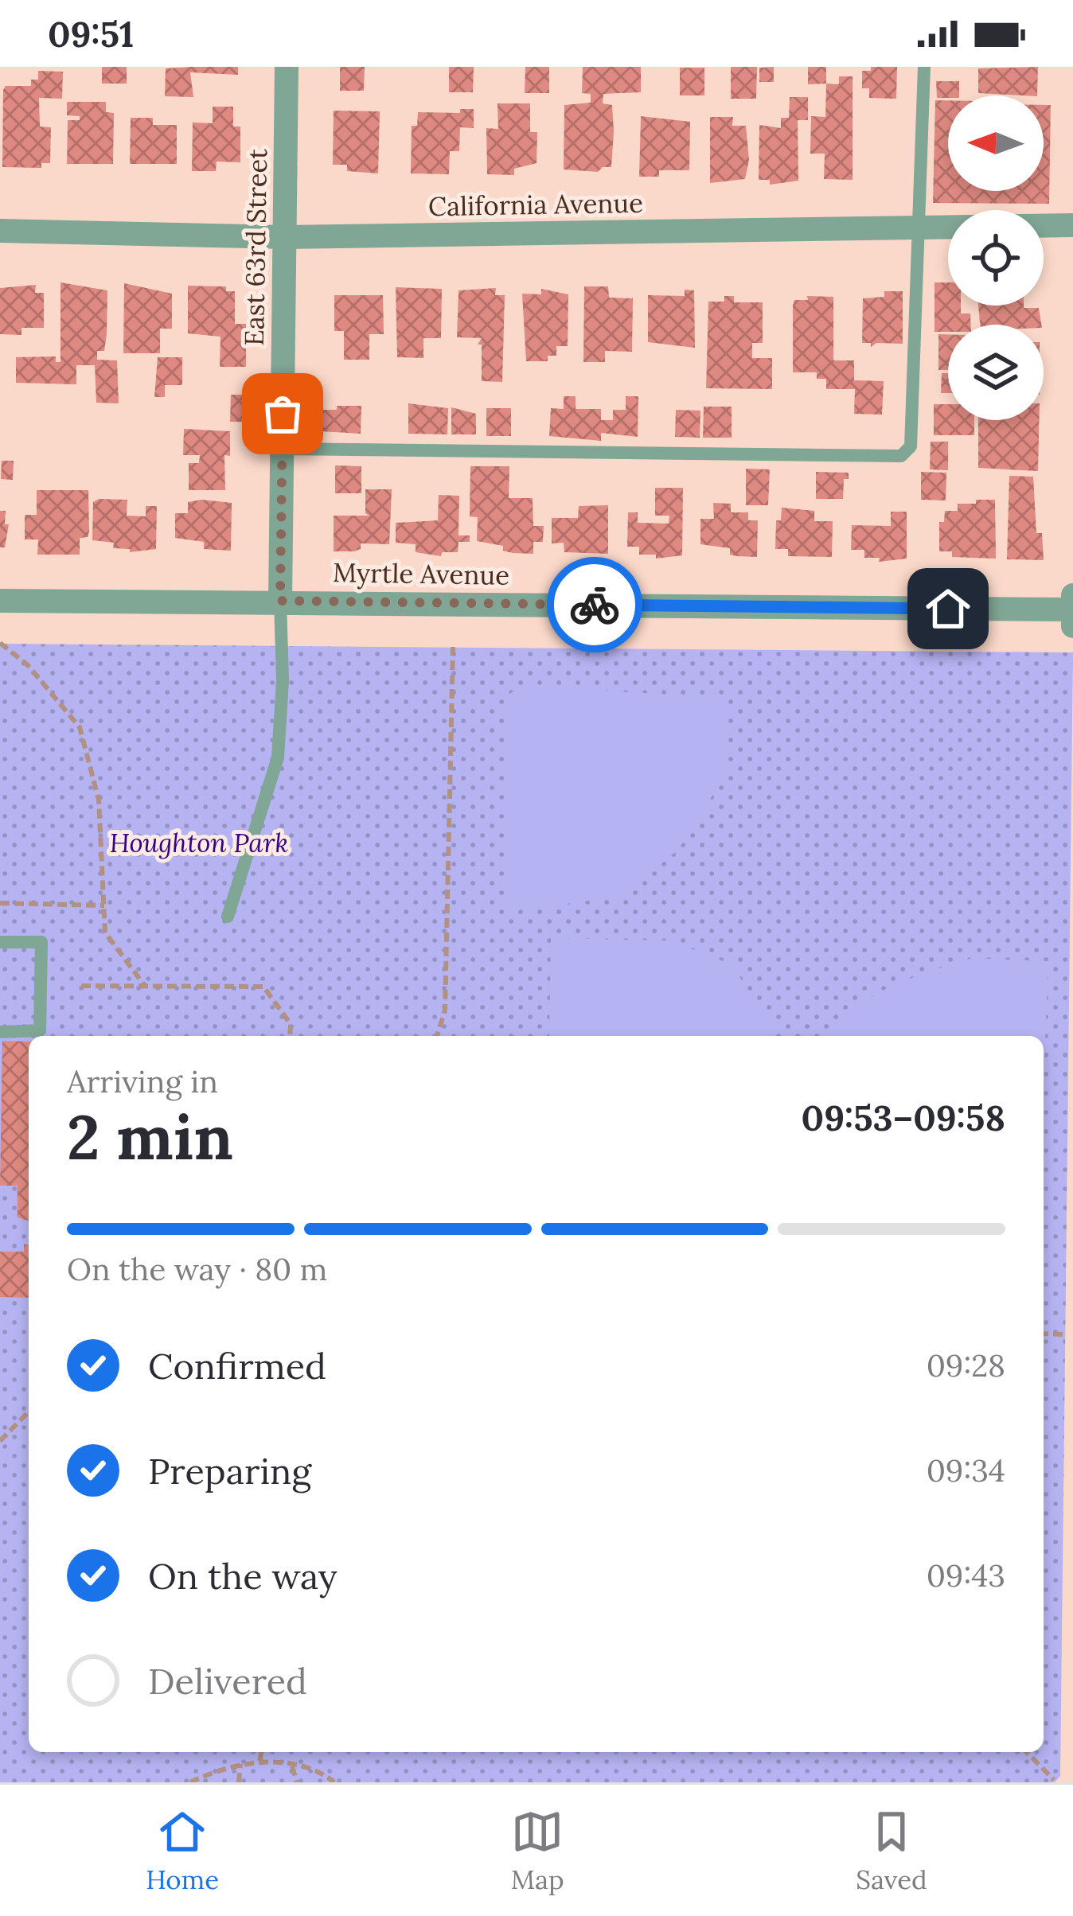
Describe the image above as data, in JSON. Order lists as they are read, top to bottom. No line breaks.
{"streets":{"street":["California Avenue","East 63rd Street","Myrtle Avenue"]},"crossings":[["California Avenue","East 63rd Street"],["East 63rd Street","Myrtle Avenue"]],"parks":["Houghton Park"],"north":"left","page":{"status":"09:51","heading":["2 min","Arriving in","09:53–09:58"],"bar":"On the way · 80 m","list":[["Confirmed","09:28"],["Preparing","09:34"],["On the way","09:43"],"Delivered"],"tabs":["Home","Map","Saved"]}}
